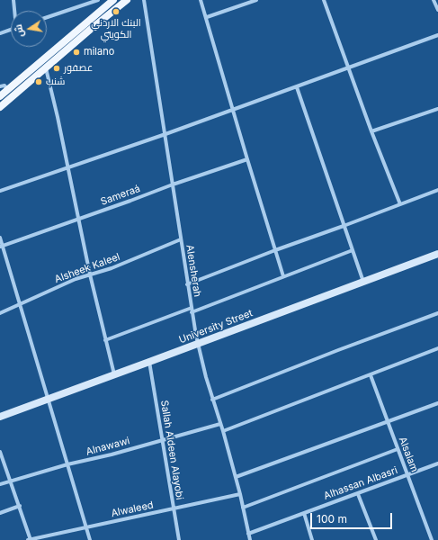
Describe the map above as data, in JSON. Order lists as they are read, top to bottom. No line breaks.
{"streets":{"main road":["University Street"],"street":["Sameraá","Alsheek Kaleel","Alensherah","Alnawawi","Sallah Aldeen Alayobi","Alsalam","Alhassan Albasri","Alwaleed"]},"crossings":[["Sameraá","Alensherah"],["Alsheek Kaleel","Alensherah"],["Alensherah","University Street"],["Alensherah","Alnawawi"],["Alensherah","Alhassan Albasri"],["Alensherah","Alwaleed"],["University Street","Sallah Aldeen Alayobi"],["Alnawawi","Sallah Aldeen Alayobi"],["Sallah Aldeen Alayobi","Alwaleed"],["Alsalam","Alhassan Albasri"]],"places":["البنك الاردني الكويتي","milano","عصفور","شنب"],"scale_bar":"100 m","north":"left"}
